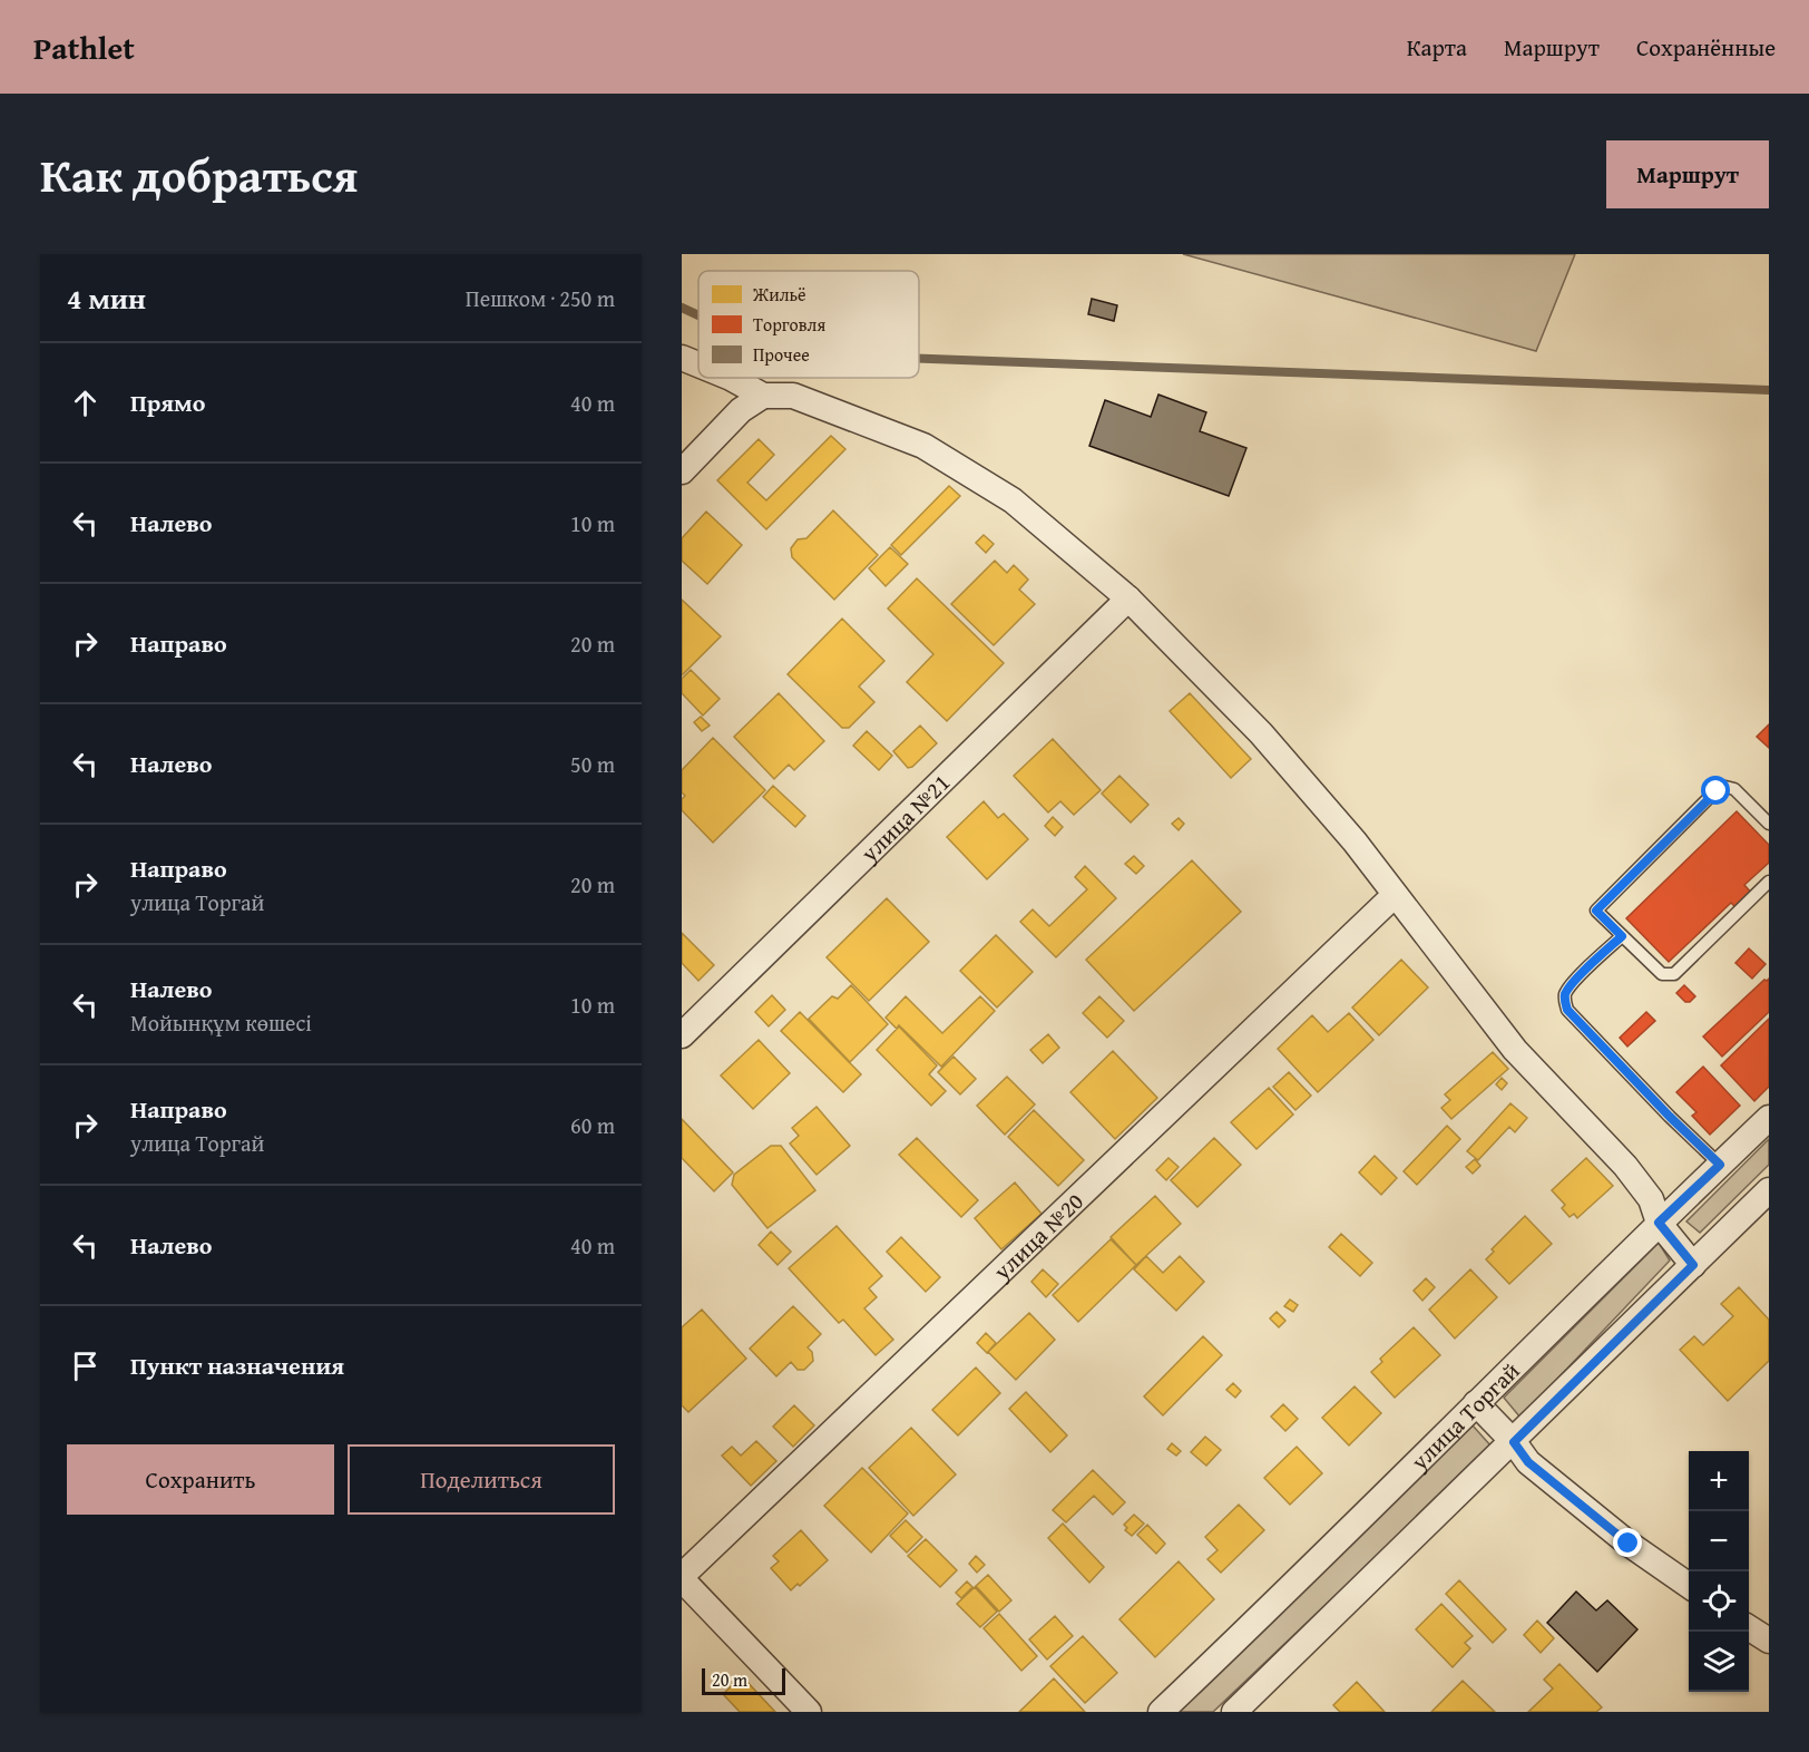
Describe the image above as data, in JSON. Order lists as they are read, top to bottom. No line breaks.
{"streets":{"street":["улица №21","улица №20","улица Торгай"]},"legend":["Жильё","Торговля","Прочее"],"scale_bar":"20 m","page":{"header":"Pathlet","nav":["Карта","Маршрут","Сохранённые"],"title":"Как добраться","buttons":["Маршрут",["Сохранить","Поделиться"]],"heading":["4 мин","Пешком · 250 m"],"list":[["Прямо","40 m"],["Налево","10 m"],["Направо","20 m"],["Налево","50 m"],["Направо","улица Торгай","20 m"],["Налево","Мойынқұм көшесі","10 m"],["Направо","улица Торгай","60 m"],["Налево","40 m"],"Пункт назначения"],"map_buttons":["+","−"],"scale":"20 m"}}
